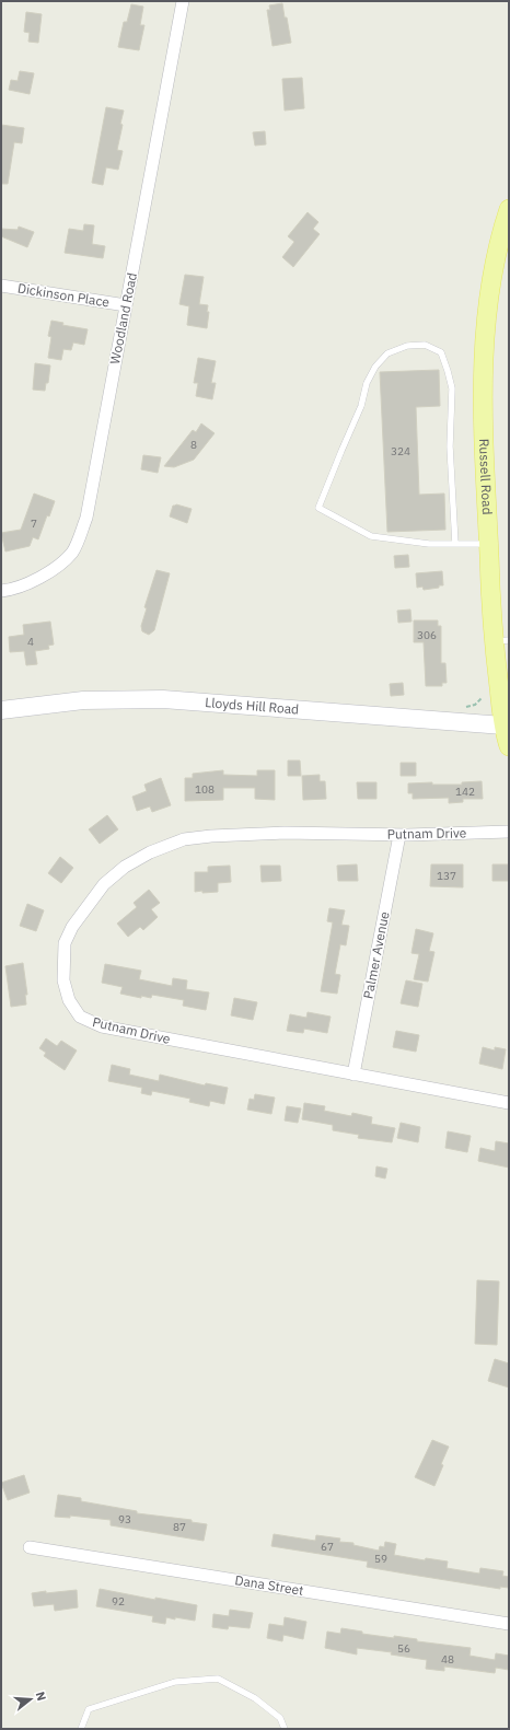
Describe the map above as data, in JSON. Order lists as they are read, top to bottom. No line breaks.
{"streets":{"main road":["Russell Road","Lloyds Hill Road"],"street":["Dickinson Place","Woodland Road","Putnam Drive","Palmer Avenue","Dana Street"]},"crossings":[["Dickinson Place","Woodland Road"],["Russell Road","Lloyds Hill Road"],["Putnam Drive","Palmer Avenue"]],"house_numbers":["8","324","7","306","4","108","142","137","93","87","67","59","92","56","48"],"north":"right"}
